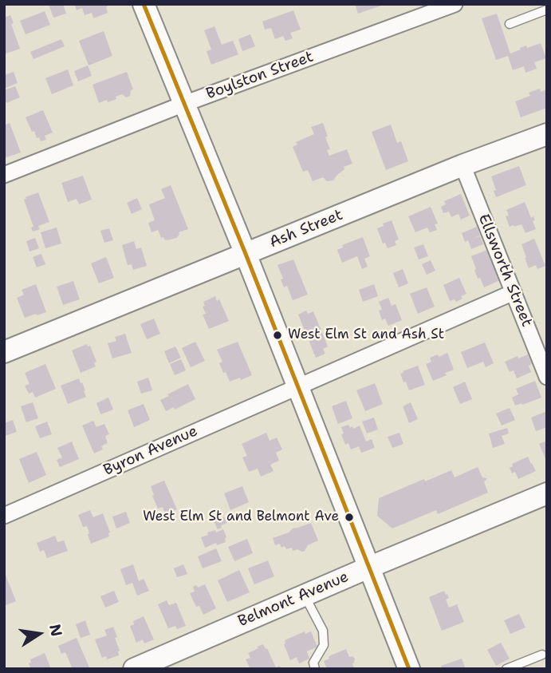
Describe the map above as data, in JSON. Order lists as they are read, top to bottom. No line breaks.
{"streets":{"street":["Boylston Street","Ash Street","Ellsworth Street","Byron Avenue","Belmont Avenue"]},"crossings":[["Ash Street","Ellsworth Street"],["Ellsworth Street","Byron Avenue"]],"places":["West Elm St and Ash St","West Elm St and Belmont Ave"],"north":"right"}
